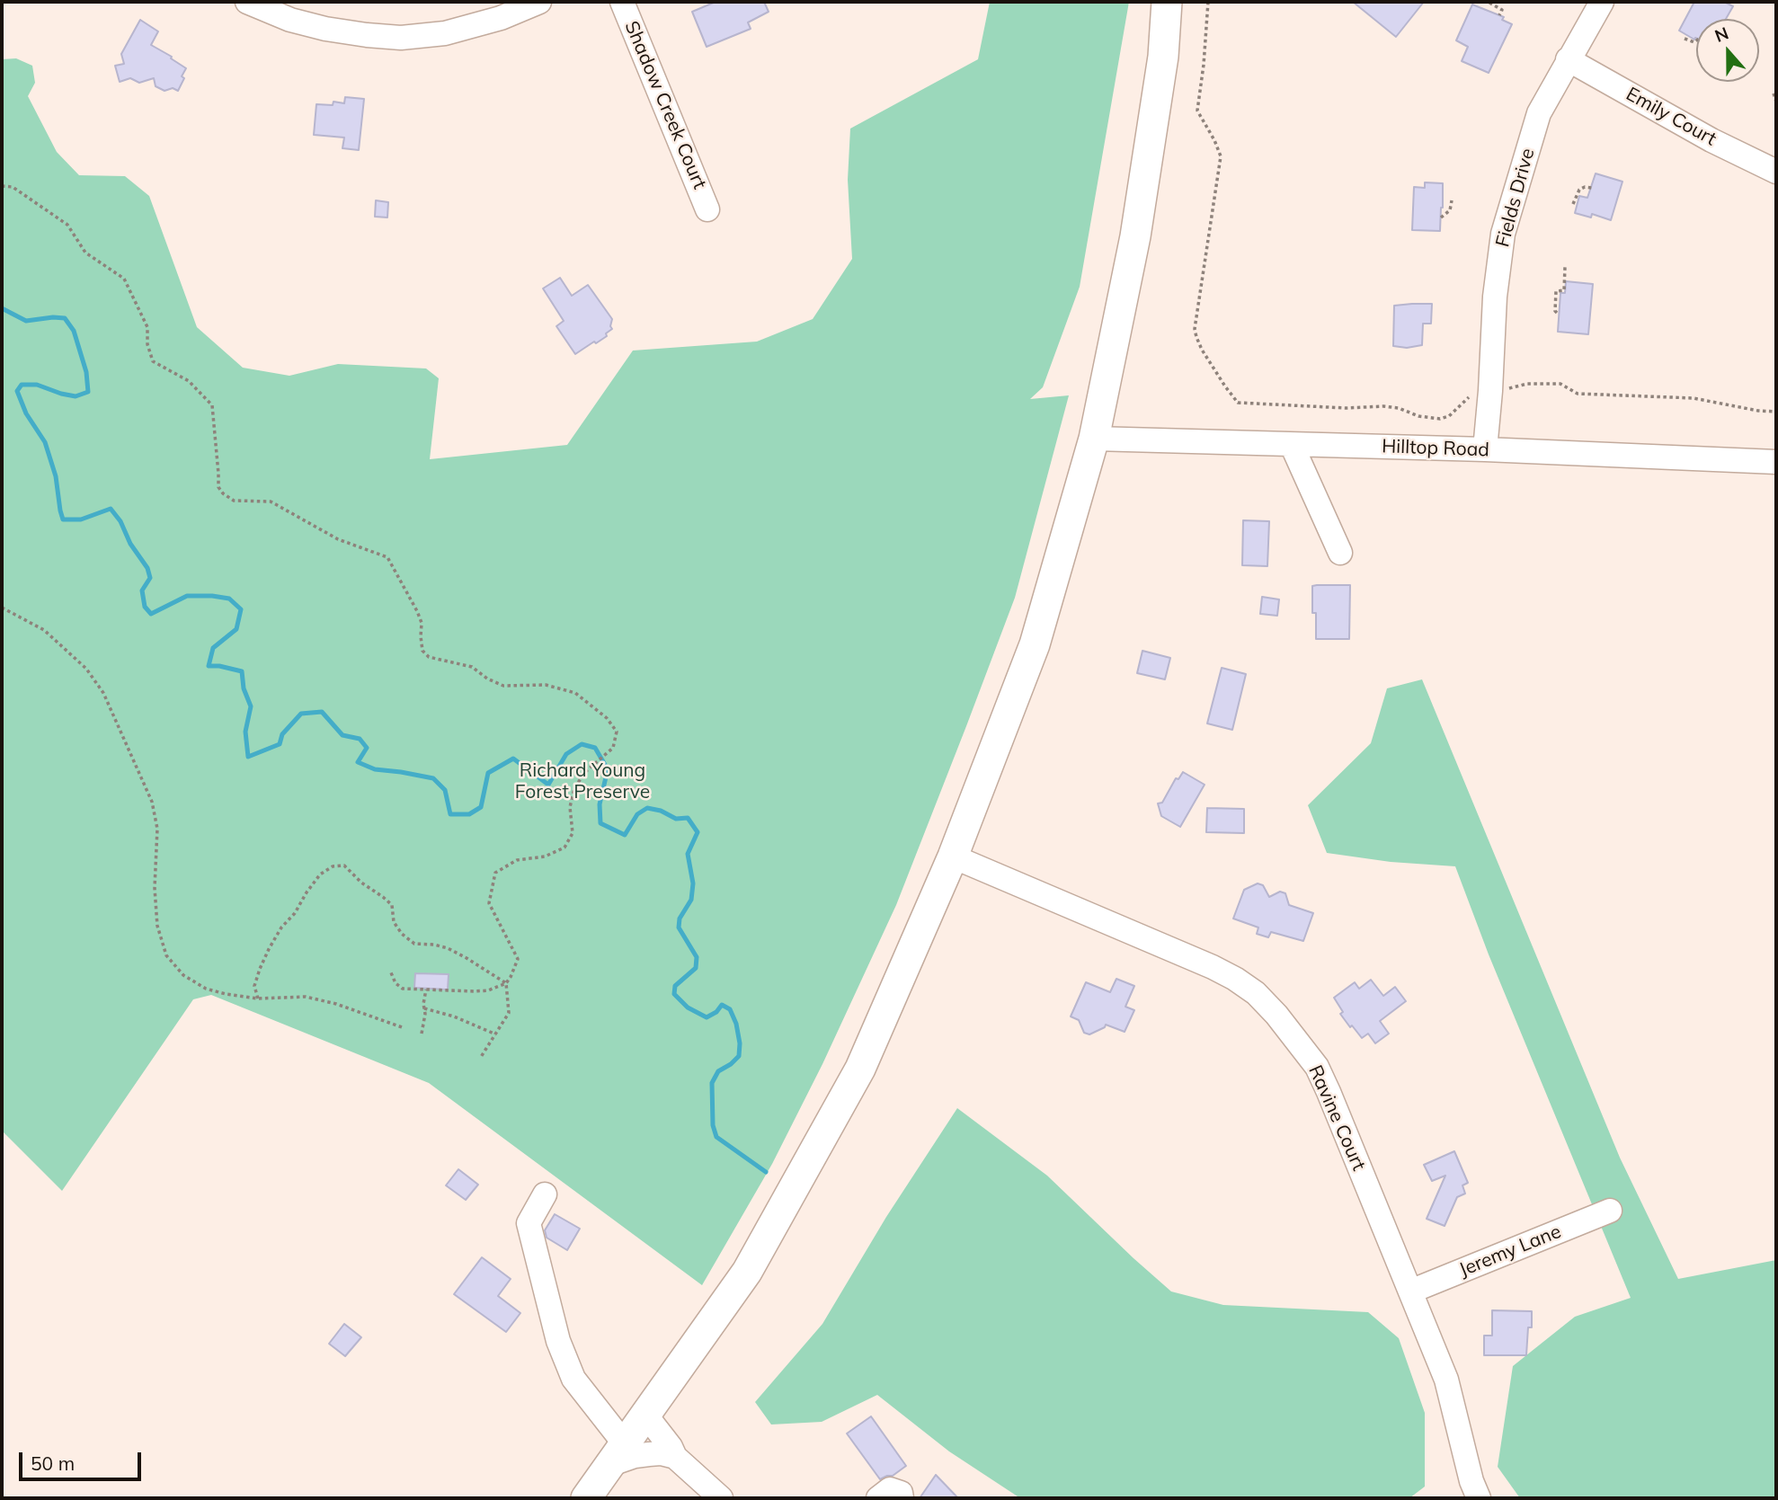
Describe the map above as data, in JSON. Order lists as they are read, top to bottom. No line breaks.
{"streets":{"street":["Shadow Creek Court","Emily Court","Fields Drive","Hilltop Road","Ravine Court","Jeremy Lane"]},"crossings":[["Emily Court","Fields Drive"],["Fields Drive","Hilltop Road"],["Ravine Court","Jeremy Lane"]],"parks":["Richard Young Forest Preserve"],"scale_bar":"50 m","north":"top"}
